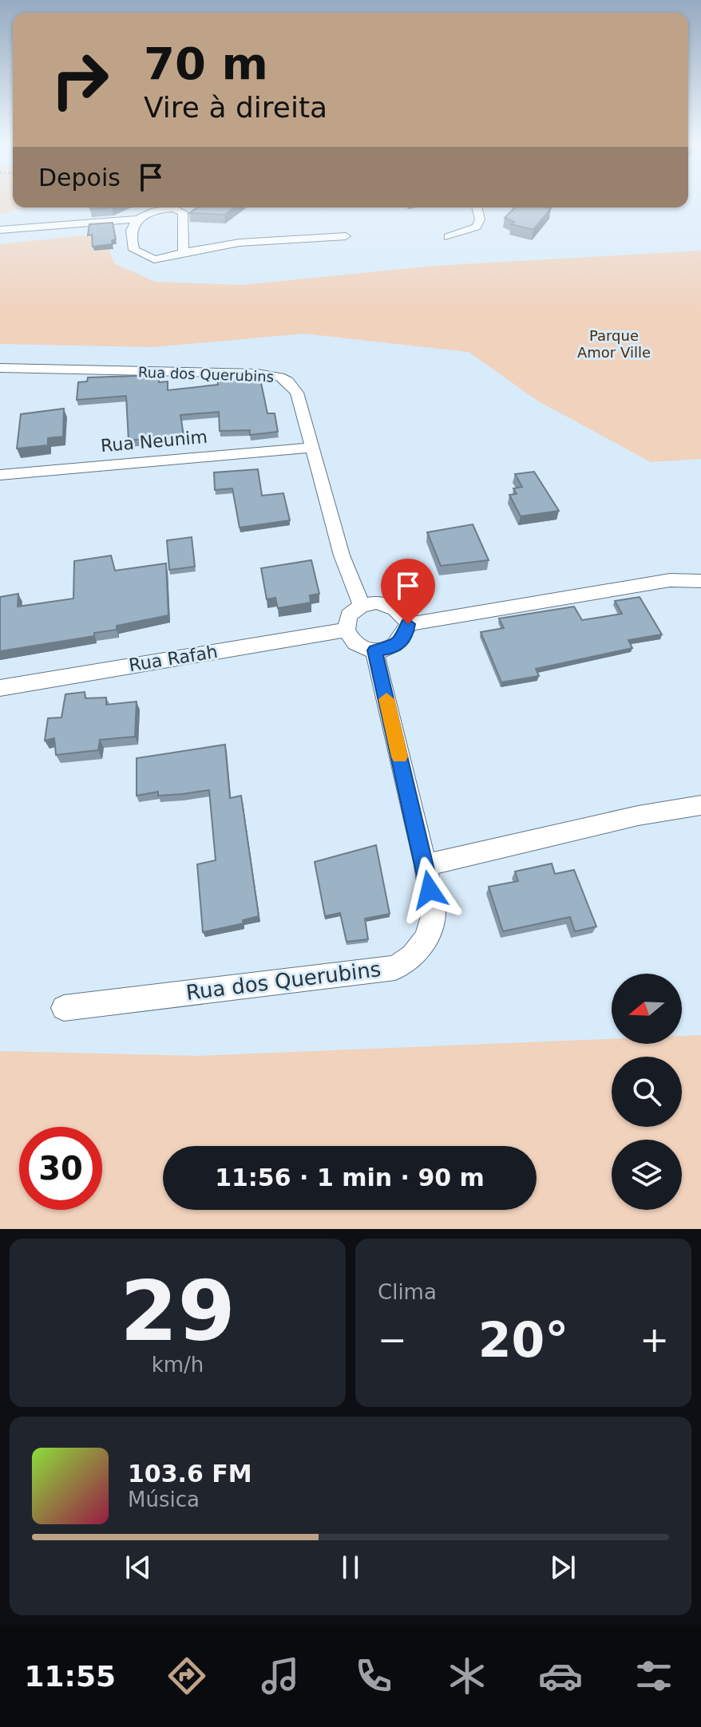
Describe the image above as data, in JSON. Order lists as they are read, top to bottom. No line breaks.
{"streets":{"street":["Rua dos Querubins","Rua Neunim","Rua Rafah"]},"crossings":[["Rua dos Querubins","Rua Neunim"],["Rua dos Querubins","Rua Rafah"]],"parks":["Parque Amor Ville"],"north":"left","page":{"turn":["70 m","Vire à direita"],"then":"Depois","limit":"30","trip":"11:56 · 1 min · 90 m","tile":[["29","km/h"],"Clima"],"heat":["−","20°","+"],"song":["103.6 FM","Música"],"tabs":"11:55"}}
